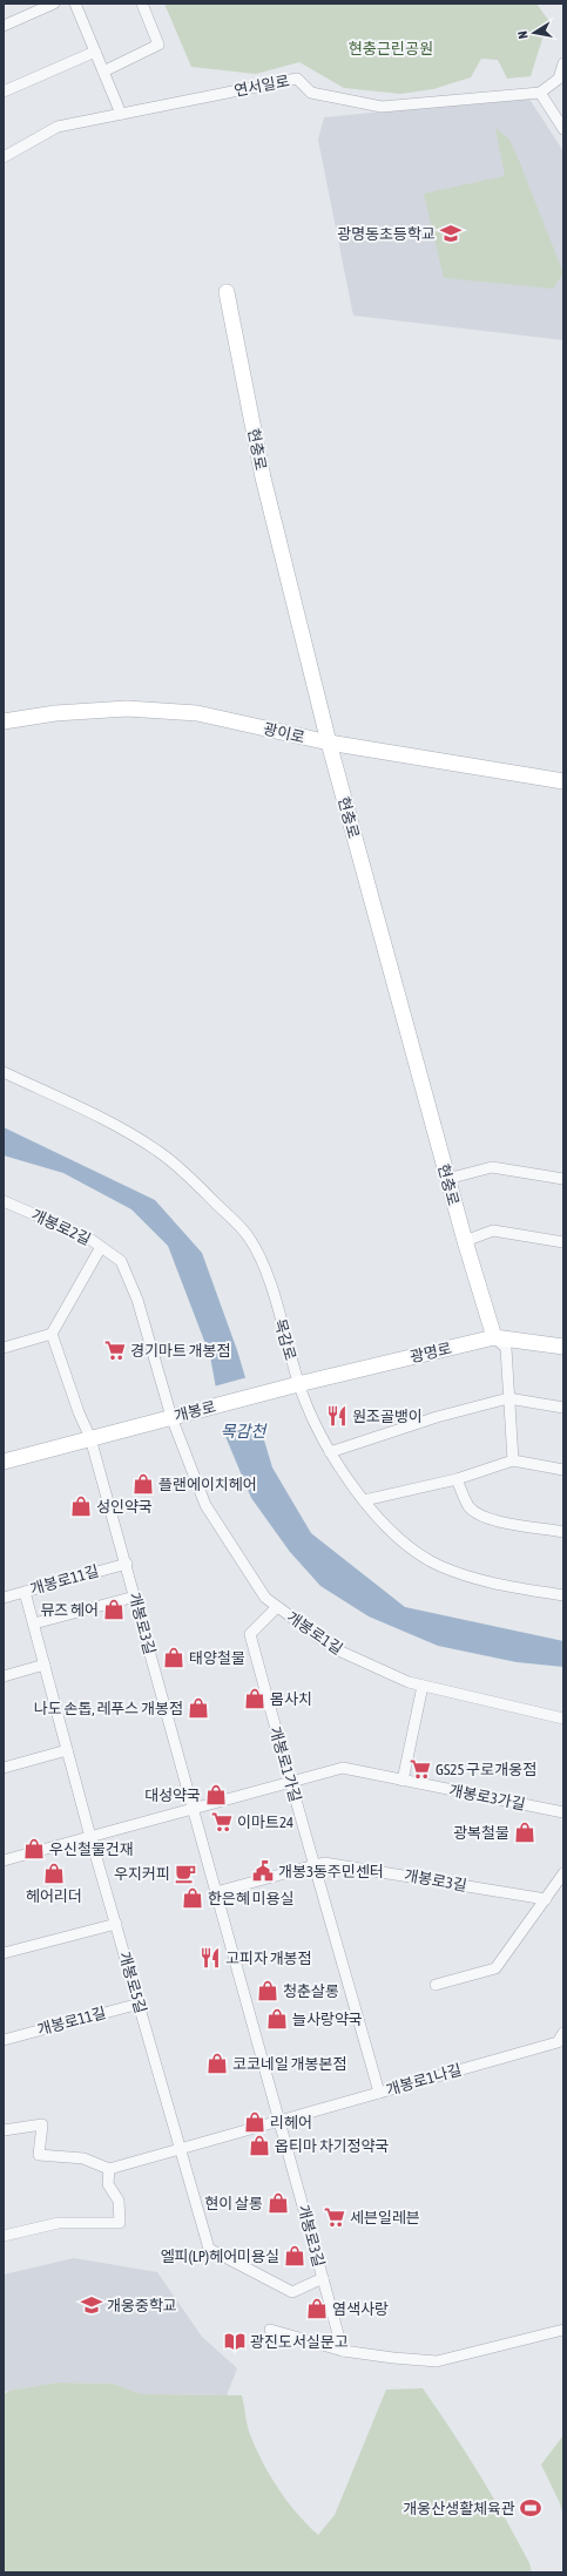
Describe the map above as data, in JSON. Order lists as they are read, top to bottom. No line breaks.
{"streets":{"street":["연서일로","현충로","광이로","개봉로2길","목감로","광명로","개봉로","개봉로11길","개봉로3길","개봉로1길","개봉로1가길","개봉로3가길","개봉로5길","개봉로1나길"]},"crossings":[["현충로","광이로"],["현충로","광명로"],["개봉로2길","개봉로"],["개봉로2길","개봉로1길"],["목감로","광명로"],["목감로","개봉로"],["광명로","개봉로"],["개봉로","개봉로3길"],["개봉로","개봉로1길"],["개봉로11길","개봉로3길"],["개봉로11길","개봉로5길"],["개봉로3길","개봉로1가길"],["개봉로3길","개봉로3가길"],["개봉로3길","개봉로5길"],["개봉로3길","개봉로1나길"],["개봉로1길","개봉로1가길"],["개봉로1가길","개봉로3가길"],["개봉로1가길","개봉로1나길"]],"water":["목감천"],"parks":["현충근린공원"],"places":{"school or university":["광명동초등학교","개웅중학교"],"supermarket":["경기마트 개봉점","GS25 구로개웅점","이마트24","세븐일레븐"],"restaurant":["원조골뱅이","고피자 개봉점"],"shop":["플랜에이치헤어","성인약국","뮤즈 헤어","태양철물","몸사치","나도 손톱, 레푸스 개봉점","대성약국","광복철물","우신철물건재","헤어리더","한은혜 미용실","청춘살롱","늘사랑약국","코코네일 개봉본점","리헤어","옵티마 차기정약국","현이 살롱","엘피(LP)헤어미용실","염색사랑"],"public building":["개봉3동주민센터"],"cafe":["우지커피"],"library":["광진도서실문고"],"sports":["개웅산생활체육관"]},"north":"left"}
